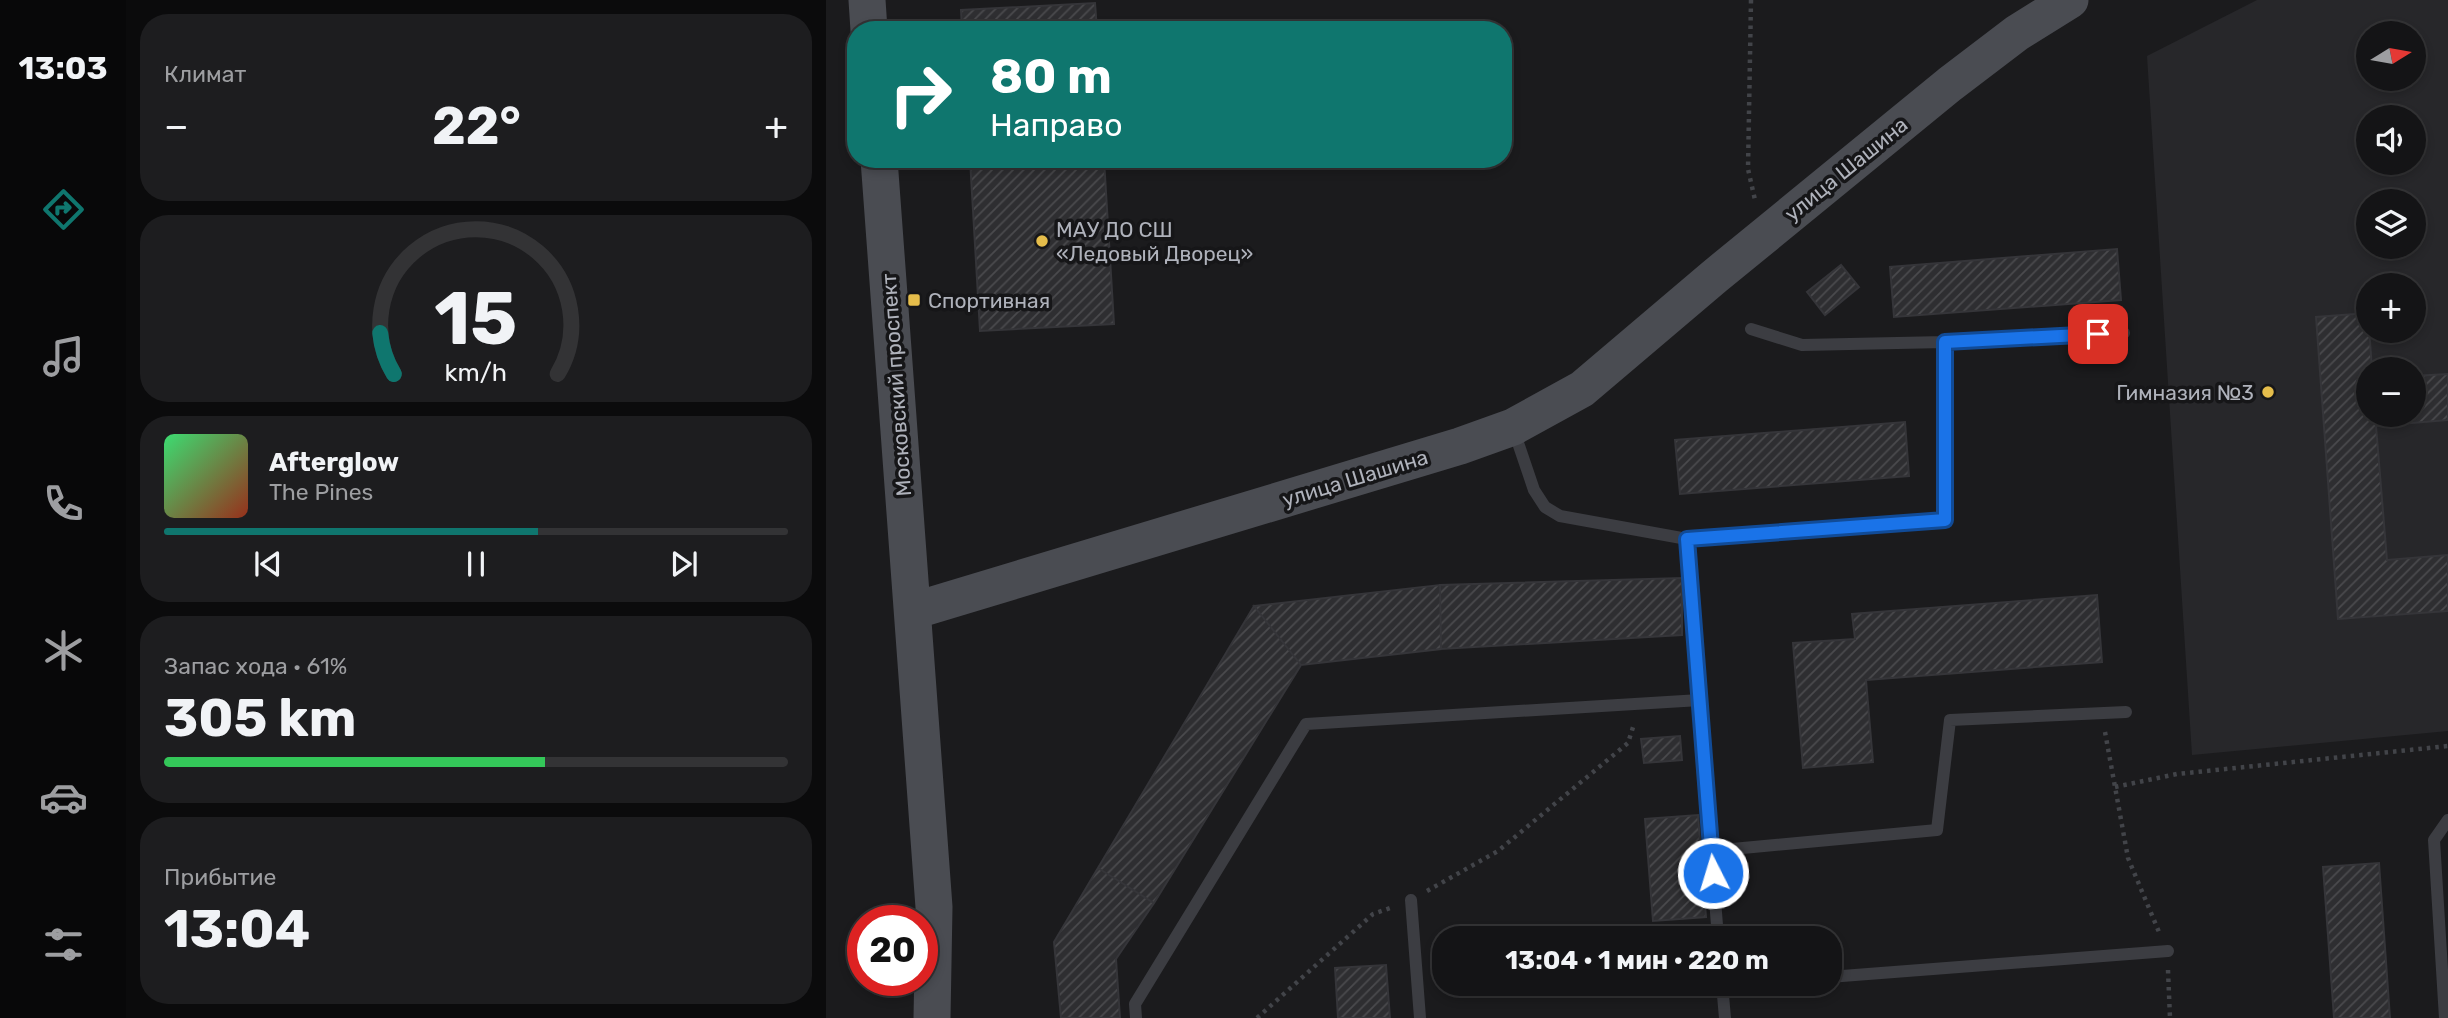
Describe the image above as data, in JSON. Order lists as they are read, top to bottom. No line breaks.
{"streets":{"street":["улица Шашина","Московский проспект"]},"crossings":[["улица Шашина","Московский проспект"]],"places":{"other":["МАУ ДО СШ «Ледовый Дворец»","Гимназия №3"],"transit":["Спортивная"]},"north":"right","page":{"tabs":"13:03","tile":["Климат",["Запас хода · 61%","305 km"],["Прибытие","13:04"]],"map_buttons":["+","−"],"turn":["80 m","Направо"],"heat":["−","22°","+"],"song":["Afterglow","The Pines"],"limit":"20","trip":"13:04 · 1 мин · 220 m","gauge":["15","km/h"]}}
